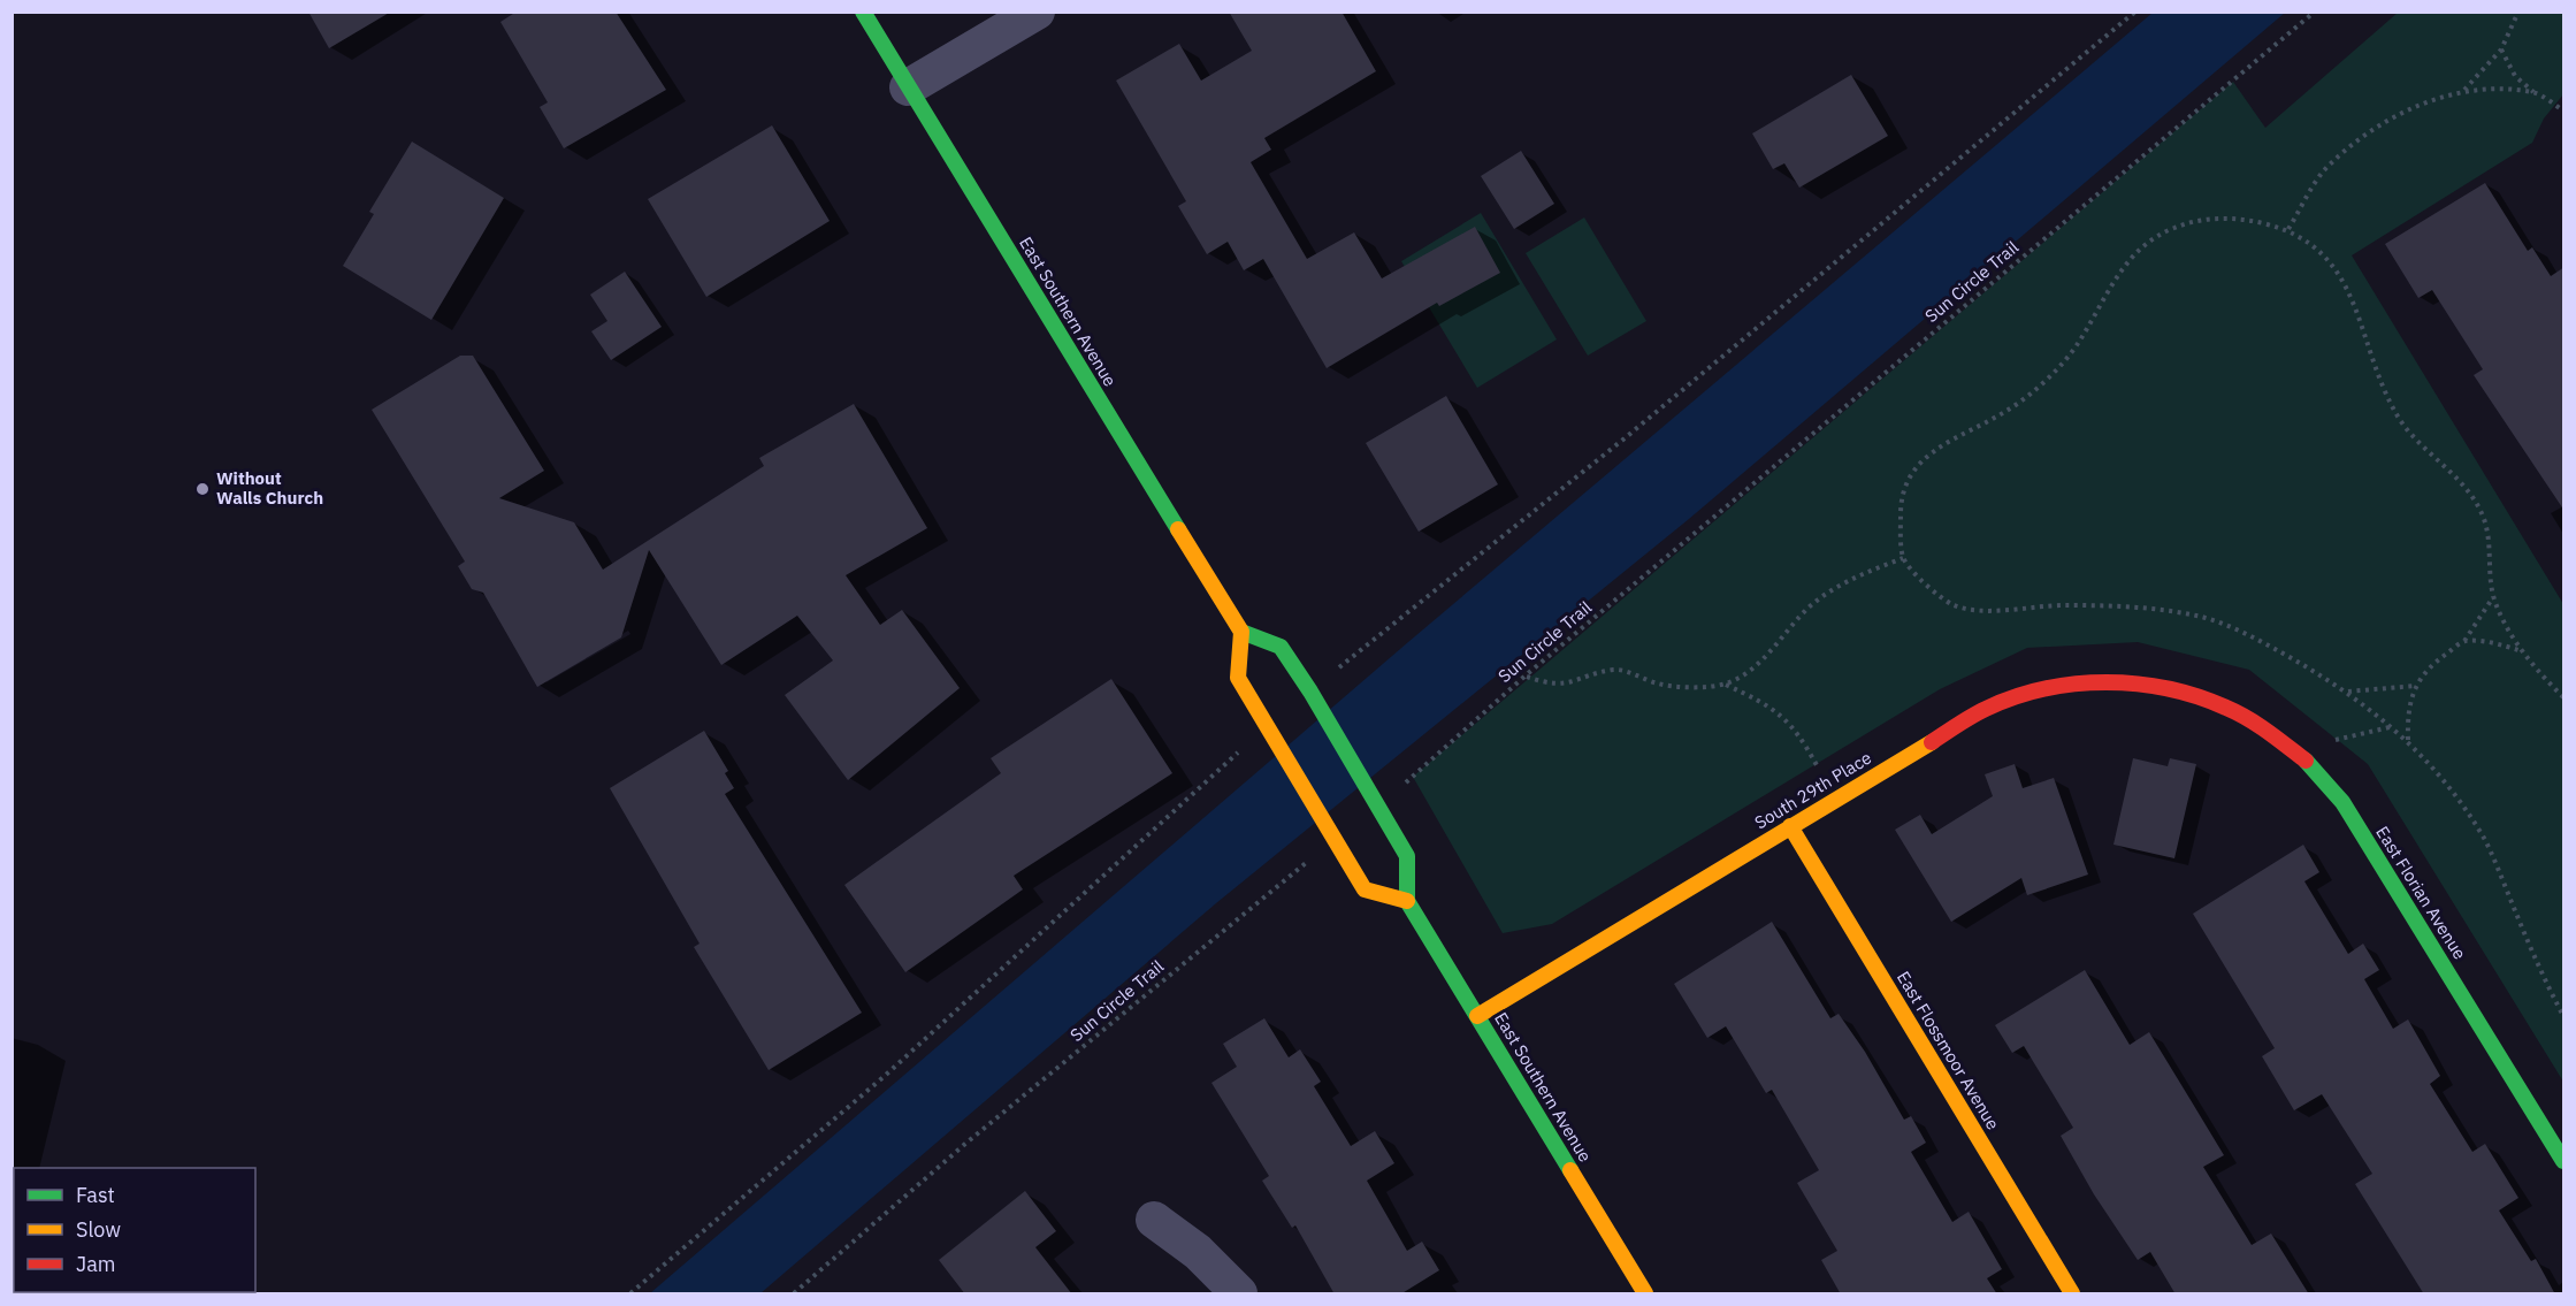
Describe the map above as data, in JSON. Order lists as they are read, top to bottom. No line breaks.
{"streets":{"street":["East Southern Avenue","South 29th Place","East Florian Avenue","East Flossmoor Avenue"],"path":["Sun Circle Trail"]},"crossings":[["East Southern Avenue","South 29th Place"],["South 29th Place","East Florian Avenue"],["South 29th Place","East Flossmoor Avenue"]],"places":["Without Walls Church"],"legend":["Fast","Slow","Jam"]}
